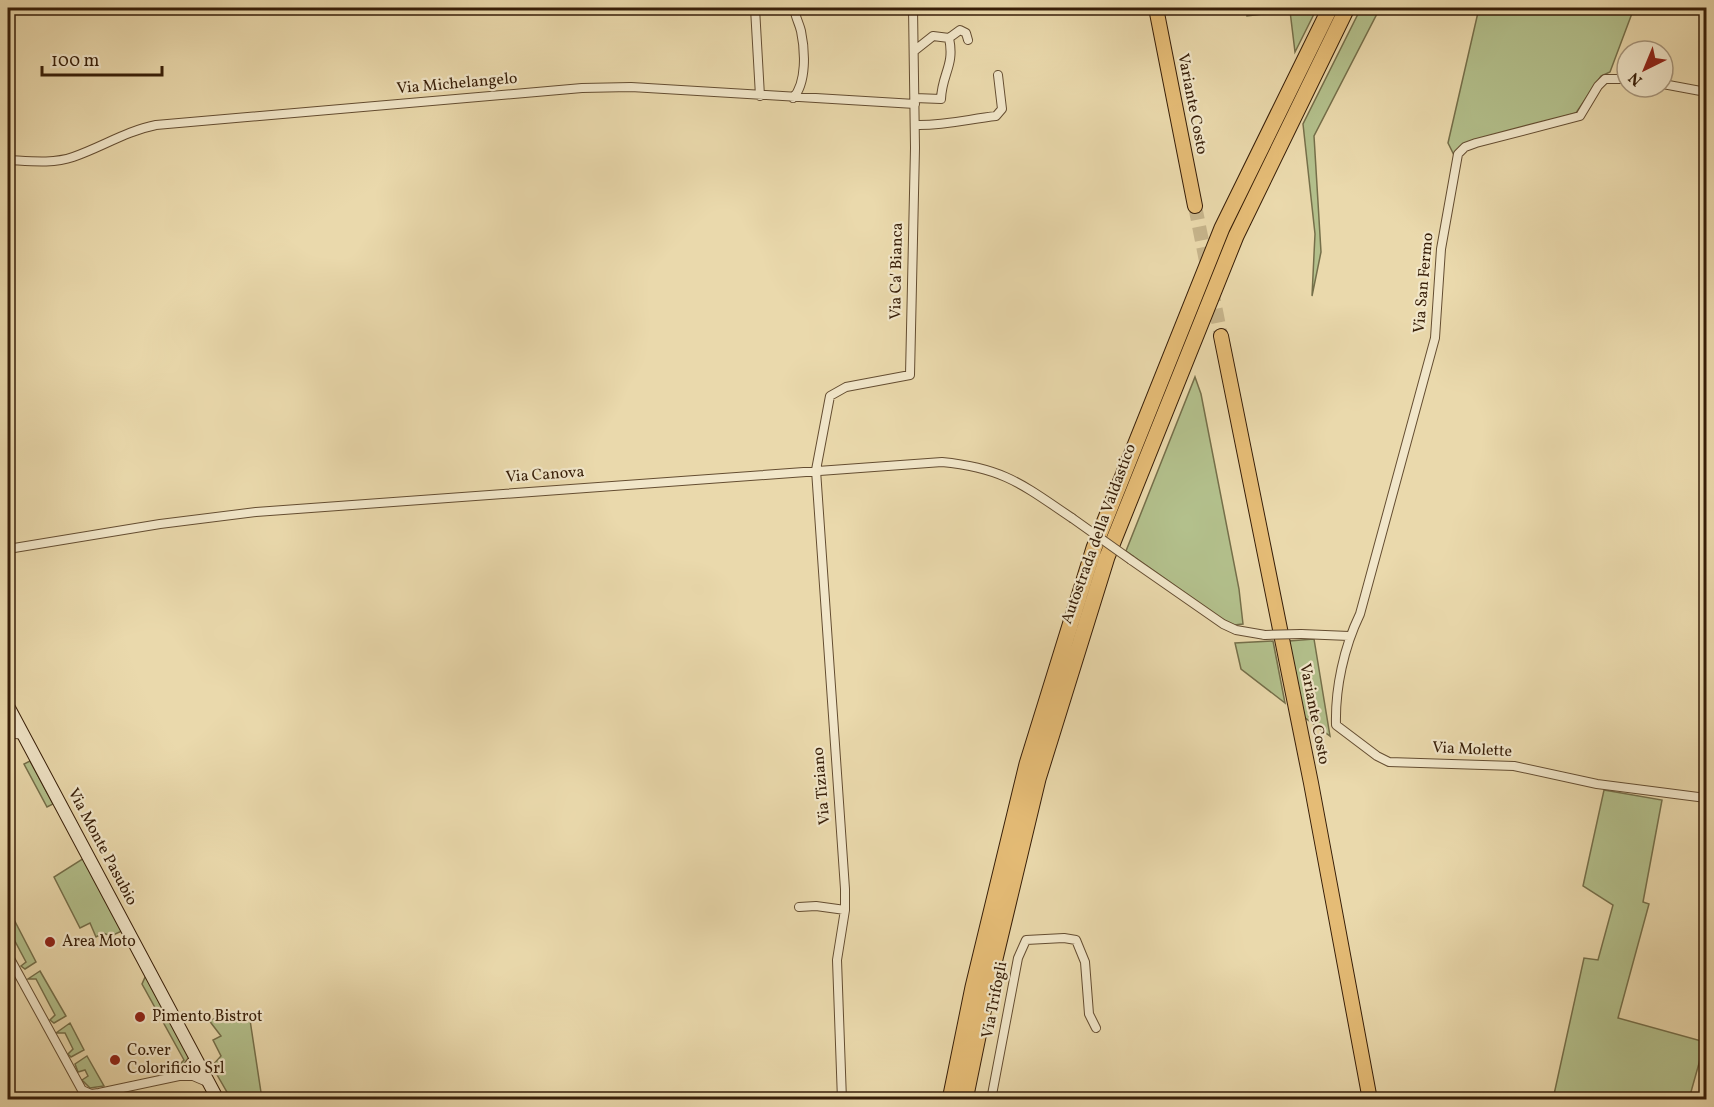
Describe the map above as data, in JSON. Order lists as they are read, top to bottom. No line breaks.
{"streets":{"highway":["Variante Costo","Autostrada della Valdastico"],"main road":["Via Monte Pasubio"],"street":["Via Michelangelo","Via Ca' Bianca","Via San Fermo","Via Canova","Via Molette","Via Tiziano","Via Trifogli"]},"crossings":[["Via Michelangelo","Via Ca' Bianca"],["Via Ca' Bianca","Via Canova"],["Via Ca' Bianca","Via Tiziano"],["Via San Fermo","Via Canova"],["Via San Fermo","Via Molette"],["Via Canova","Via Molette"],["Via Canova","Via Tiziano"]],"places":["Area Moto","Pimento Bistrot","Co.ver Colorificio Srl"],"scale_bar":"100 m","north":"bottom left"}
